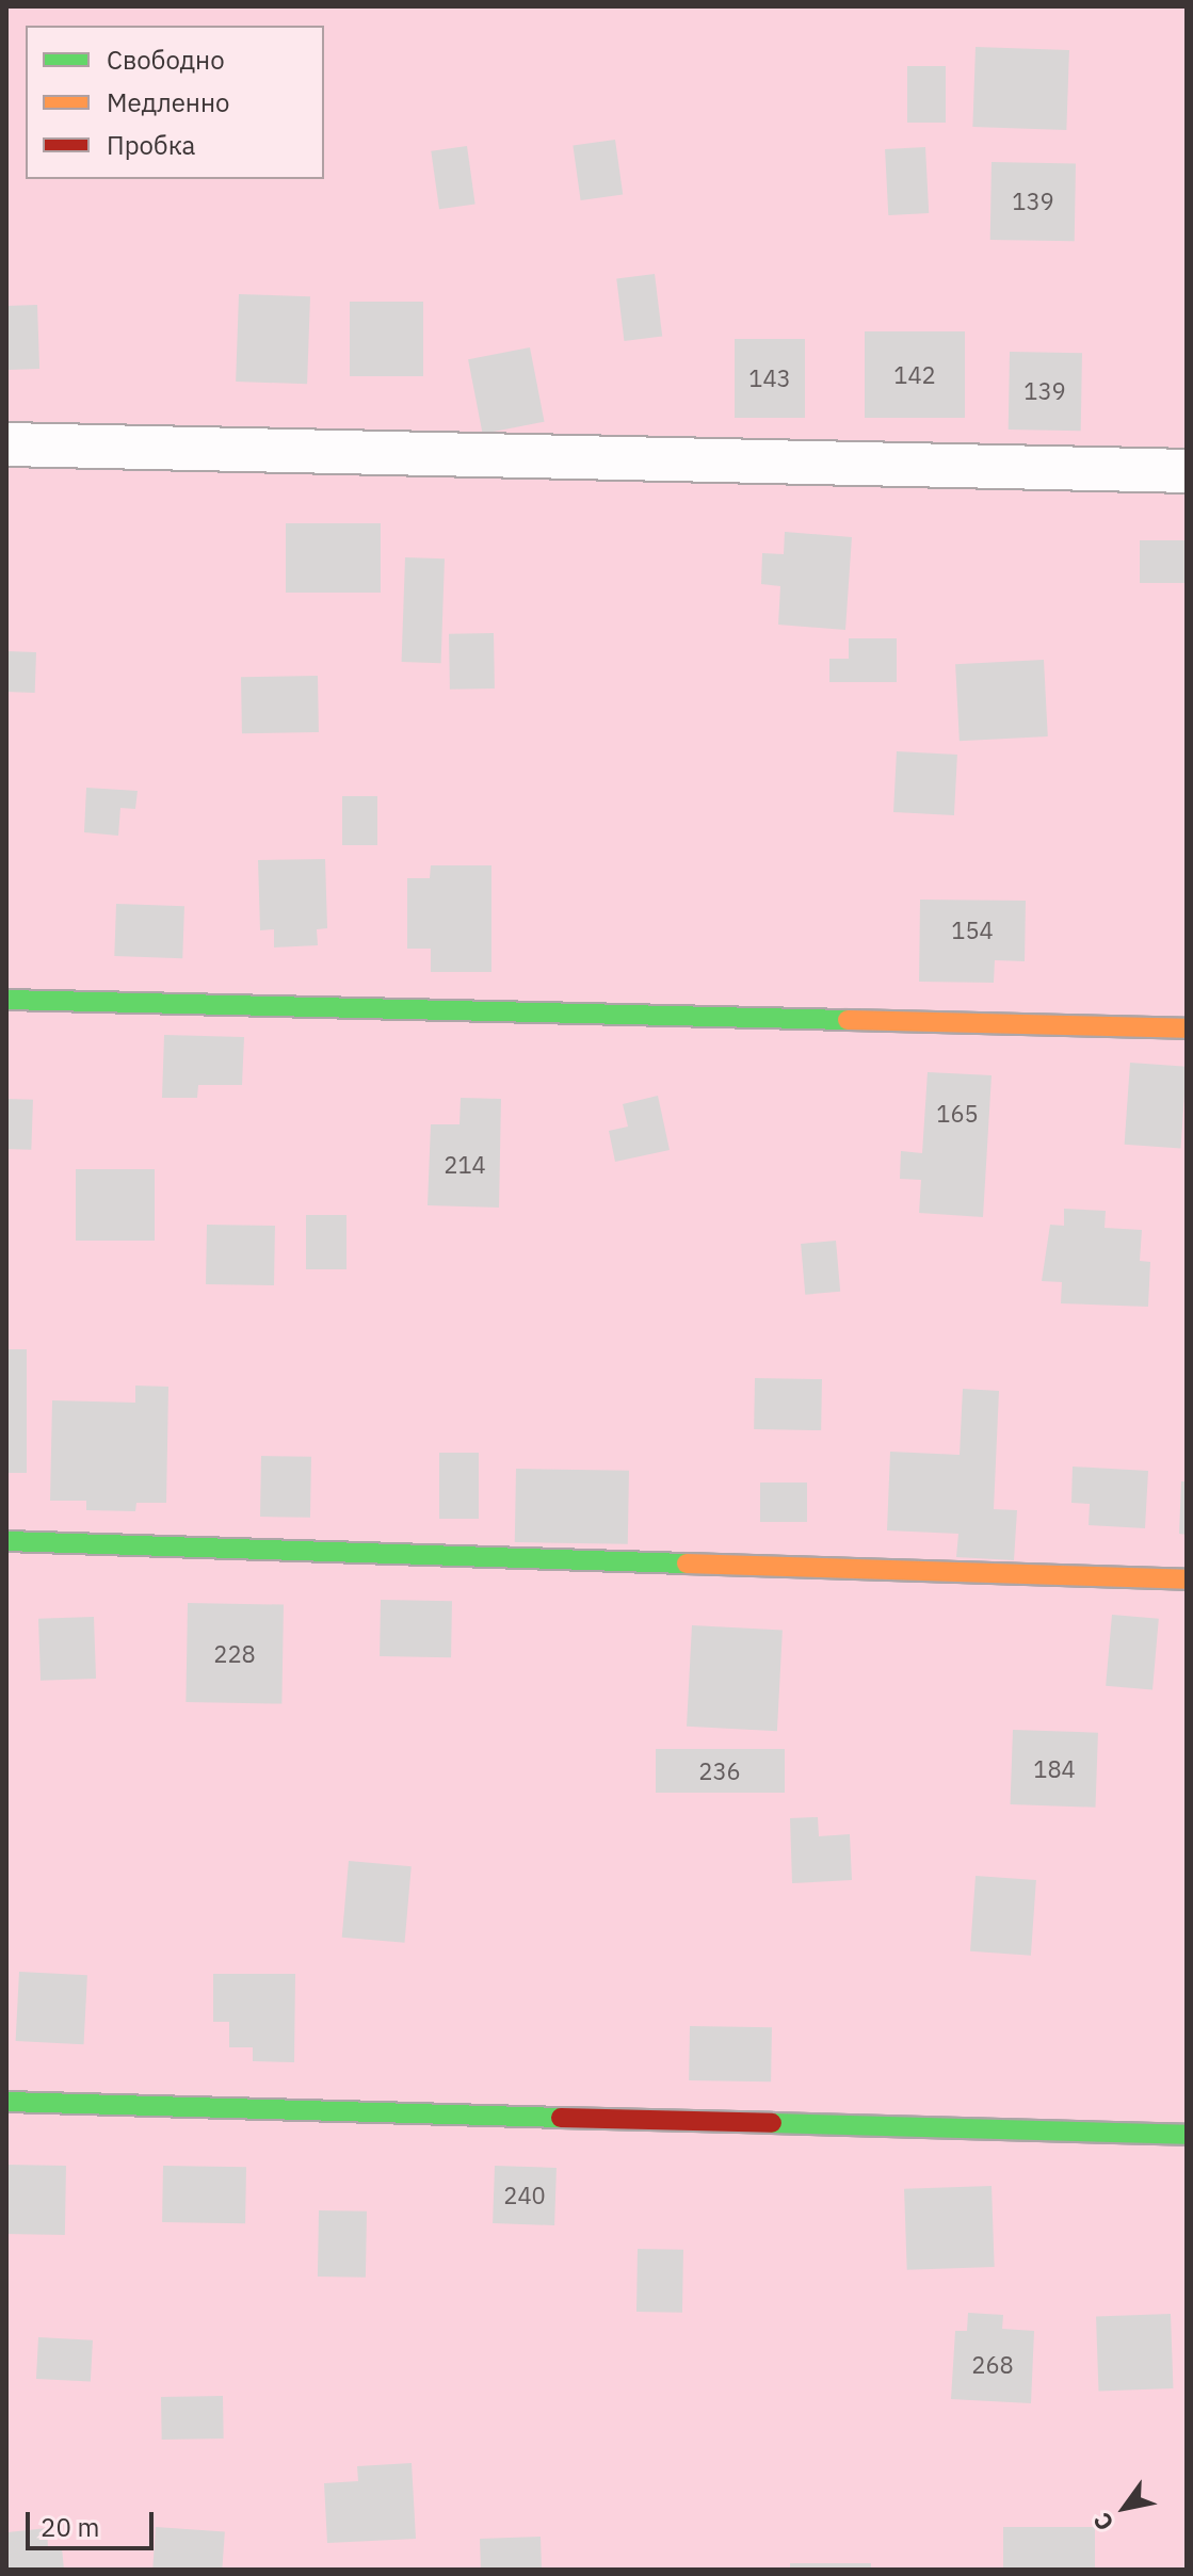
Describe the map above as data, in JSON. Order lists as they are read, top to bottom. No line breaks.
{"house_numbers":["139","142","143","139","154","165","214","228","184","236","240","268"],"legend":["Свободно","Медленно","Пробка"],"scale_bar":"20 m","north":"bottom left"}
